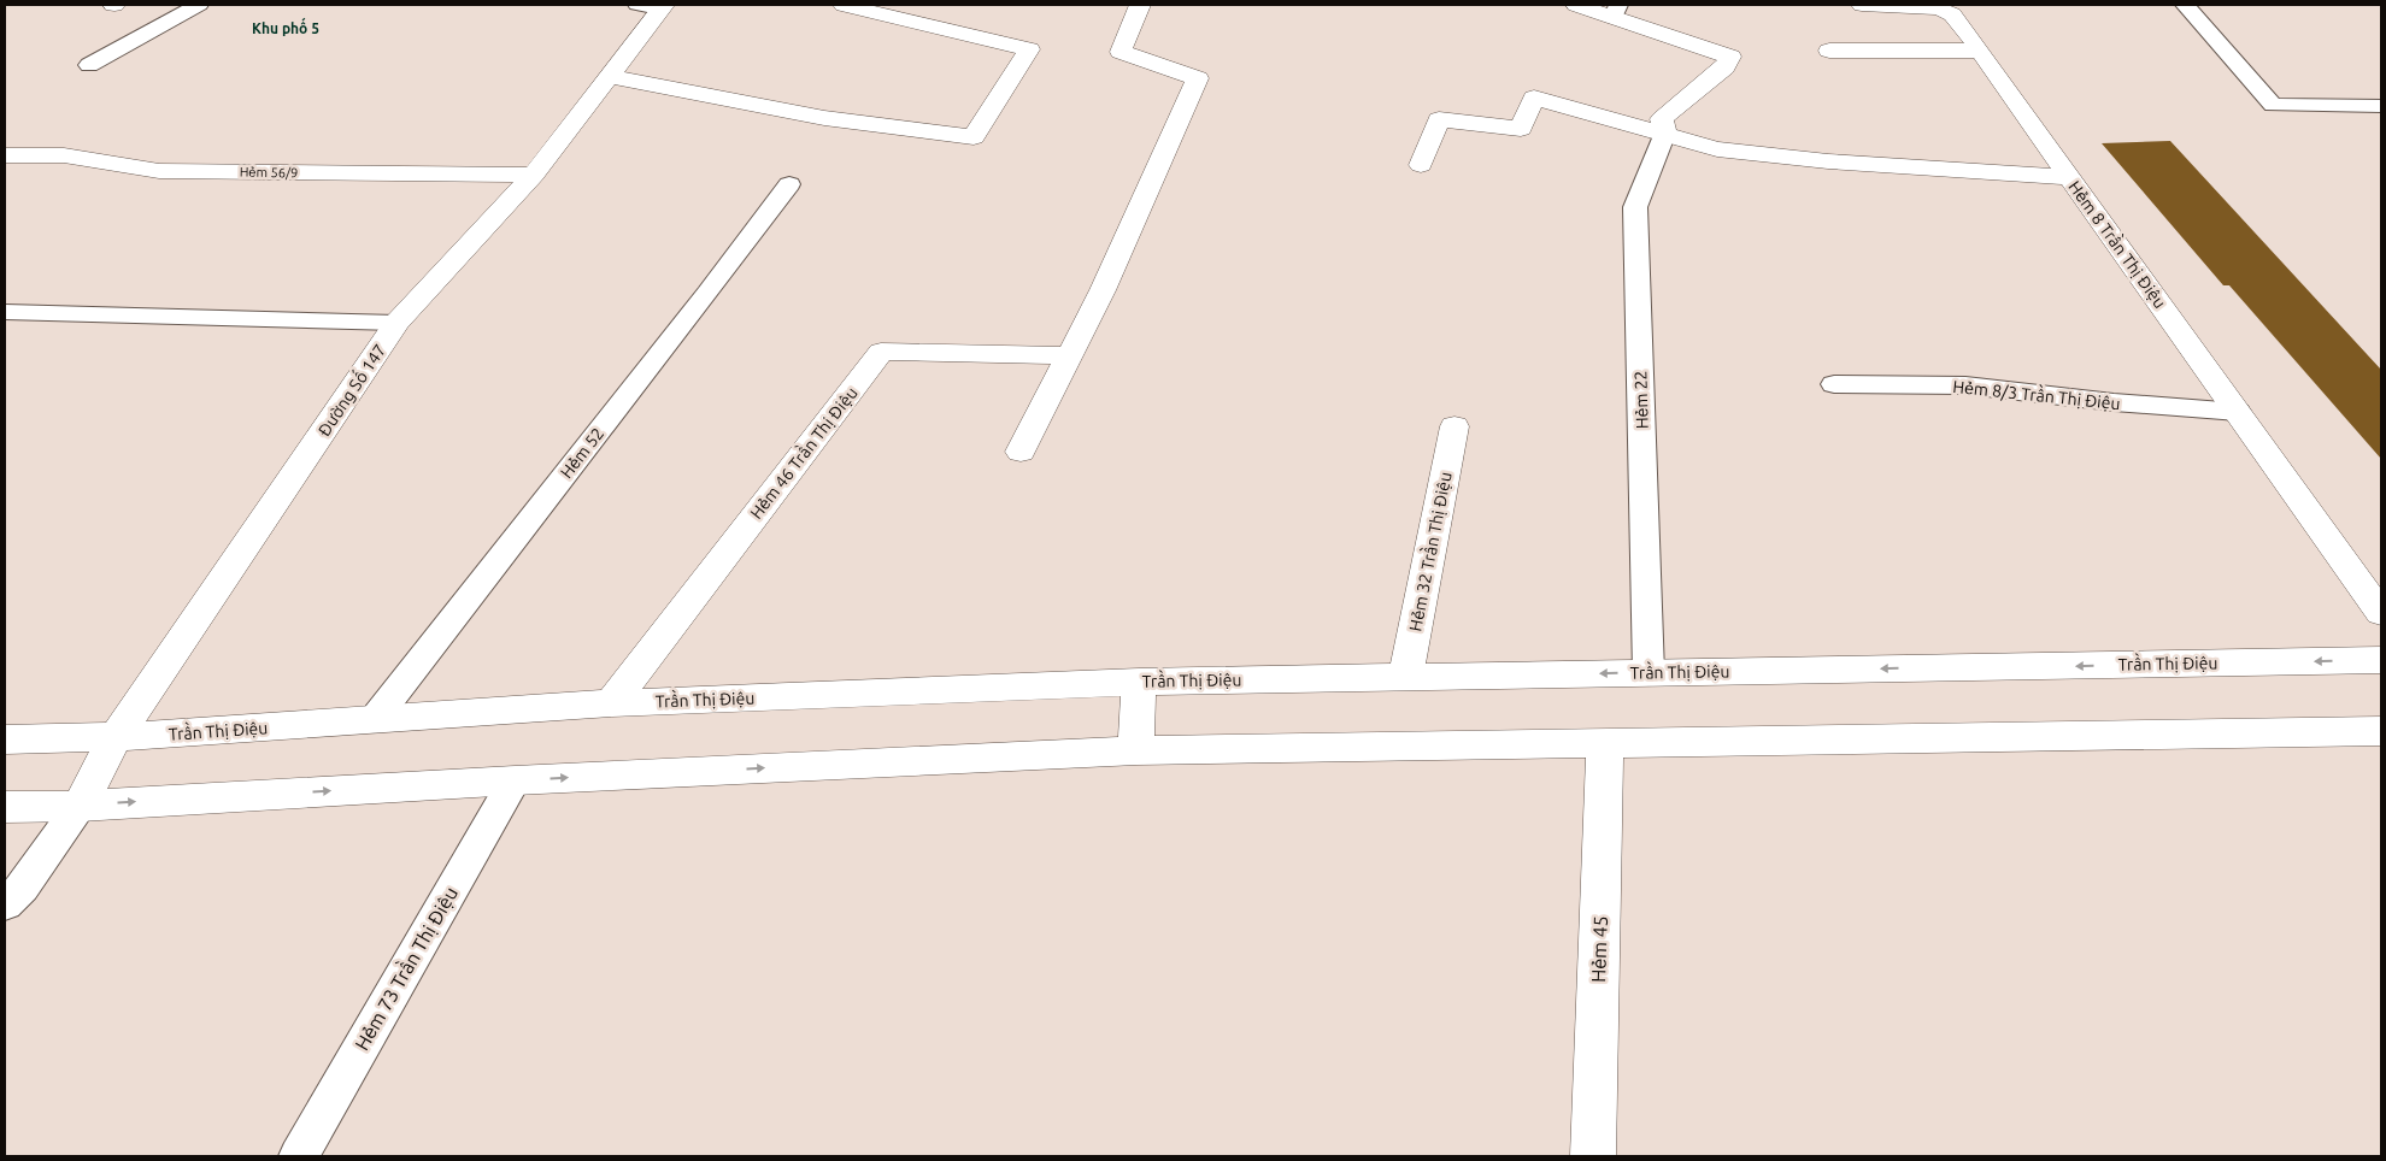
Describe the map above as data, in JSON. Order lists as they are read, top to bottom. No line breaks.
{"streets":{"street":["Hẻm 56/9","Hẻm 8 Trần Thị Điệu","Đường Số 147","Hẻm 46 Trần Thị Điệu","Hẻm 32 Trần Thị Điệu","Trần Thị Điệu","Hẻm 45"],"lane":["Hẻm 8/3 Trần Thị Điệu","Hẻm 22","Hẻm 52","Hẻm 73 Trần Thị Điệu"]},"crossings":[["Hẻm 56/9","Đường Số 147"],["Hẻm 8 Trần Thị Điệu","Hẻm 8/3 Trần Thị Điệu"],["Hẻm 8 Trần Thị Điệu","Hẻm 22"],["Đường Số 147","Trần Thị Điệu"],["Hẻm 22","Trần Thị Điệu"],["Hẻm 52","Trần Thị Điệu"],["Hẻm 46 Trần Thị Điệu","Trần Thị Điệu"],["Hẻm 32 Trần Thị Điệu","Trần Thị Điệu"]],"districts":["Khu phố 5"]}
